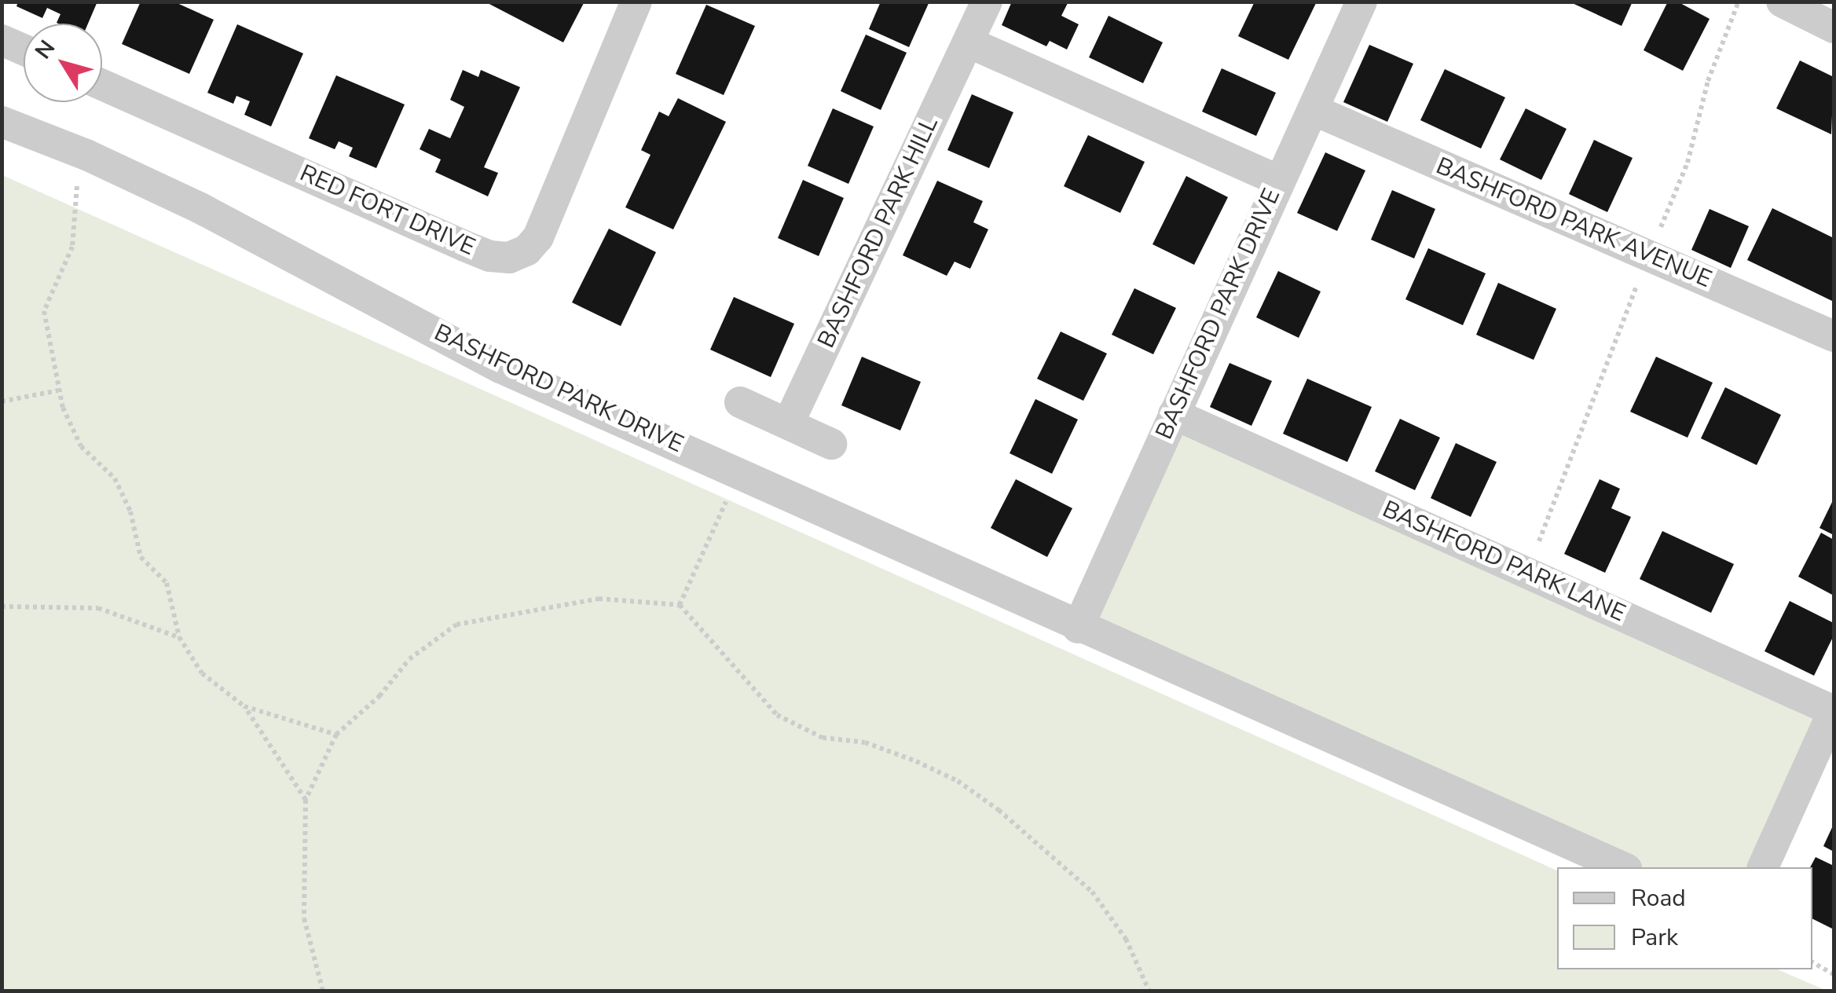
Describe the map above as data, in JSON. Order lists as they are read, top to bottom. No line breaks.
{"streets":{"street":["RED FORT DRIVE","BASHFORD PARK AVENUE","BASHFORD PARK HILL","BASHFORD PARK DRIVE","BASHFORD PARK LANE"]},"crossings":[["BASHFORD PARK AVENUE","BASHFORD PARK DRIVE"],["BASHFORD PARK DRIVE","BASHFORD PARK LANE"]],"legend":["Road","Park"],"north":"top left"}
